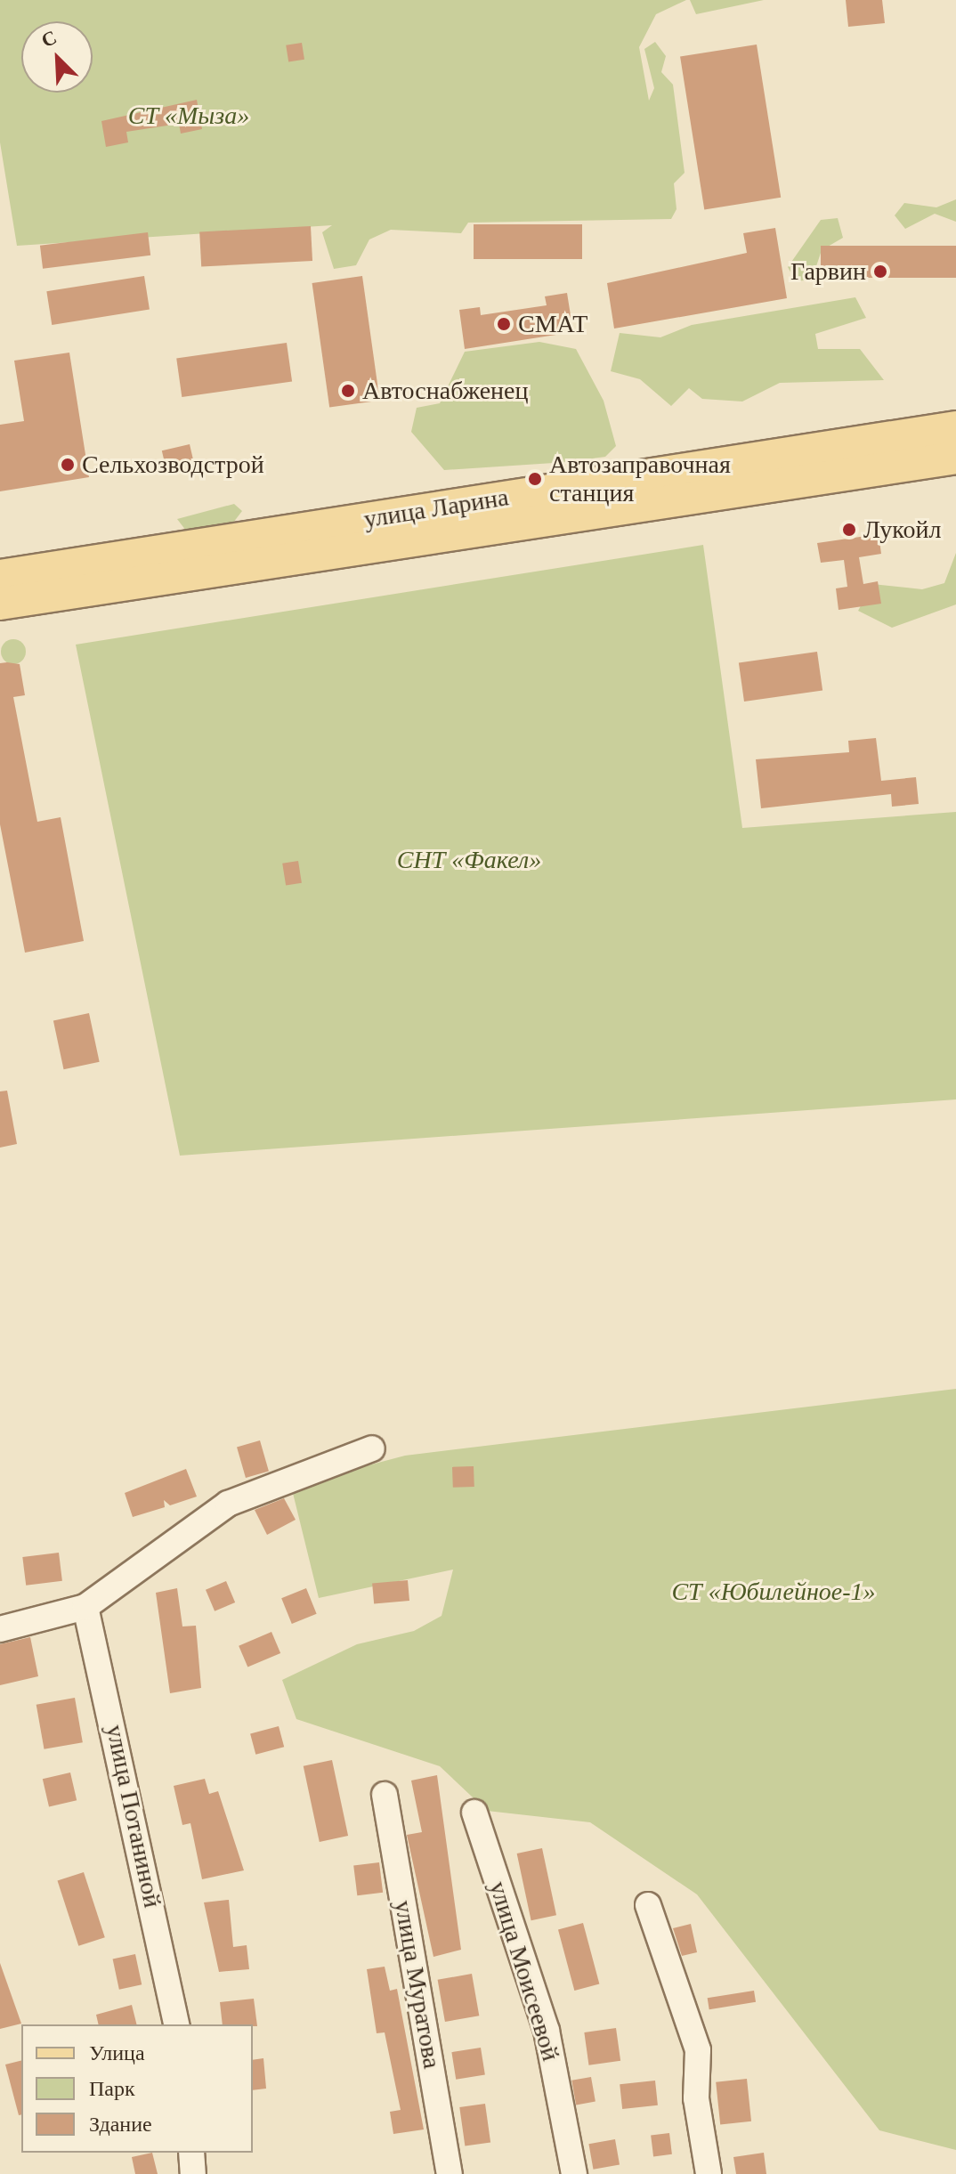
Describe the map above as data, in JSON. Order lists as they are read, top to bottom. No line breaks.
{"streets":{"main road":["улица Ларина"],"street":["улица Потаниной","улица Моисеевой","улица Муратова"]},"parks":["СТ «Мыза»","СНТ «Факел»","СТ «Юбилейное-1»"],"places":["Гарвин","СМАТ","Автоснабженец","Сельхозводстрой","Автозаправочная станция","Лукойл"],"legend":["Улица","Парк","Здание"],"north":"top left"}
